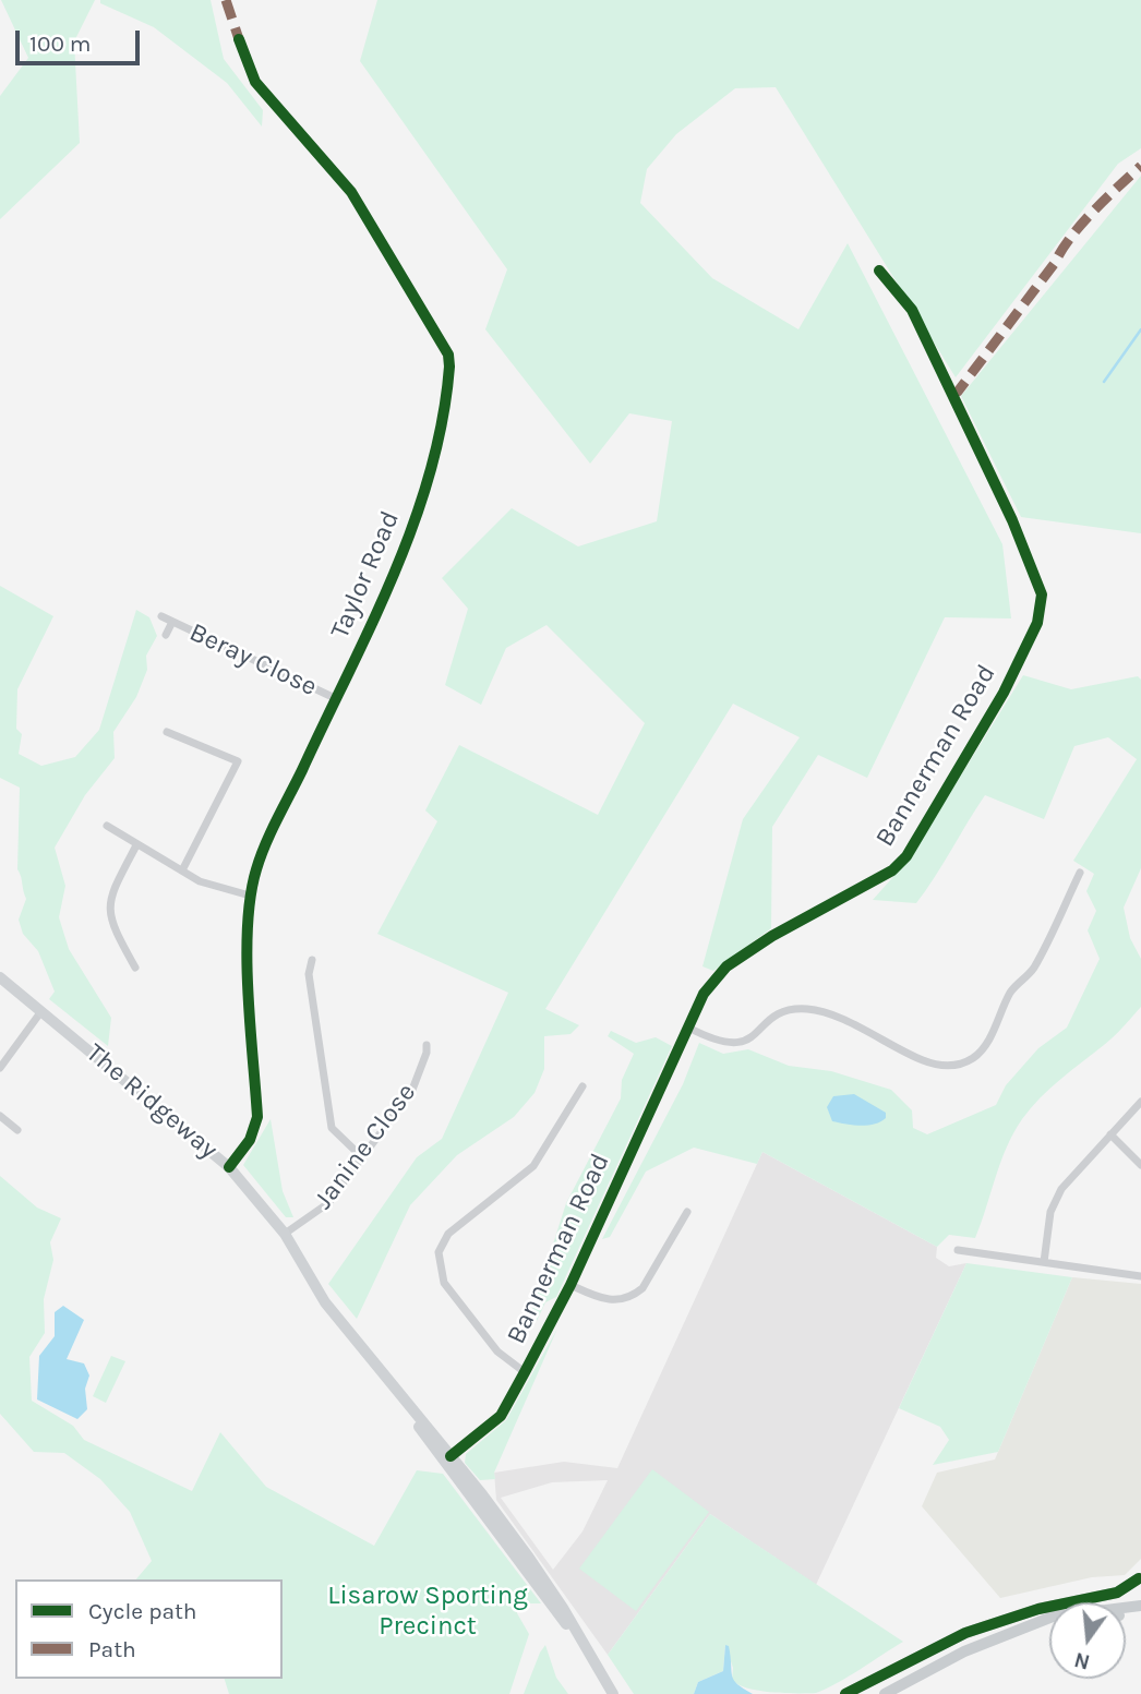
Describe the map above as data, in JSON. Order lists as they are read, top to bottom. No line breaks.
{"streets":{"street":["Taylor Road","Beray Close","Bannerman Road","The Ridgeway","Janine Close"]},"crossings":[["Taylor Road","Beray Close"],["Taylor Road","The Ridgeway"],["Bannerman Road","The Ridgeway"],["The Ridgeway","Janine Close"]],"parks":["Lisarow Sporting Precinct"],"legend":["Cycle path","Path"],"scale_bar":"100 m","north":"bottom"}
